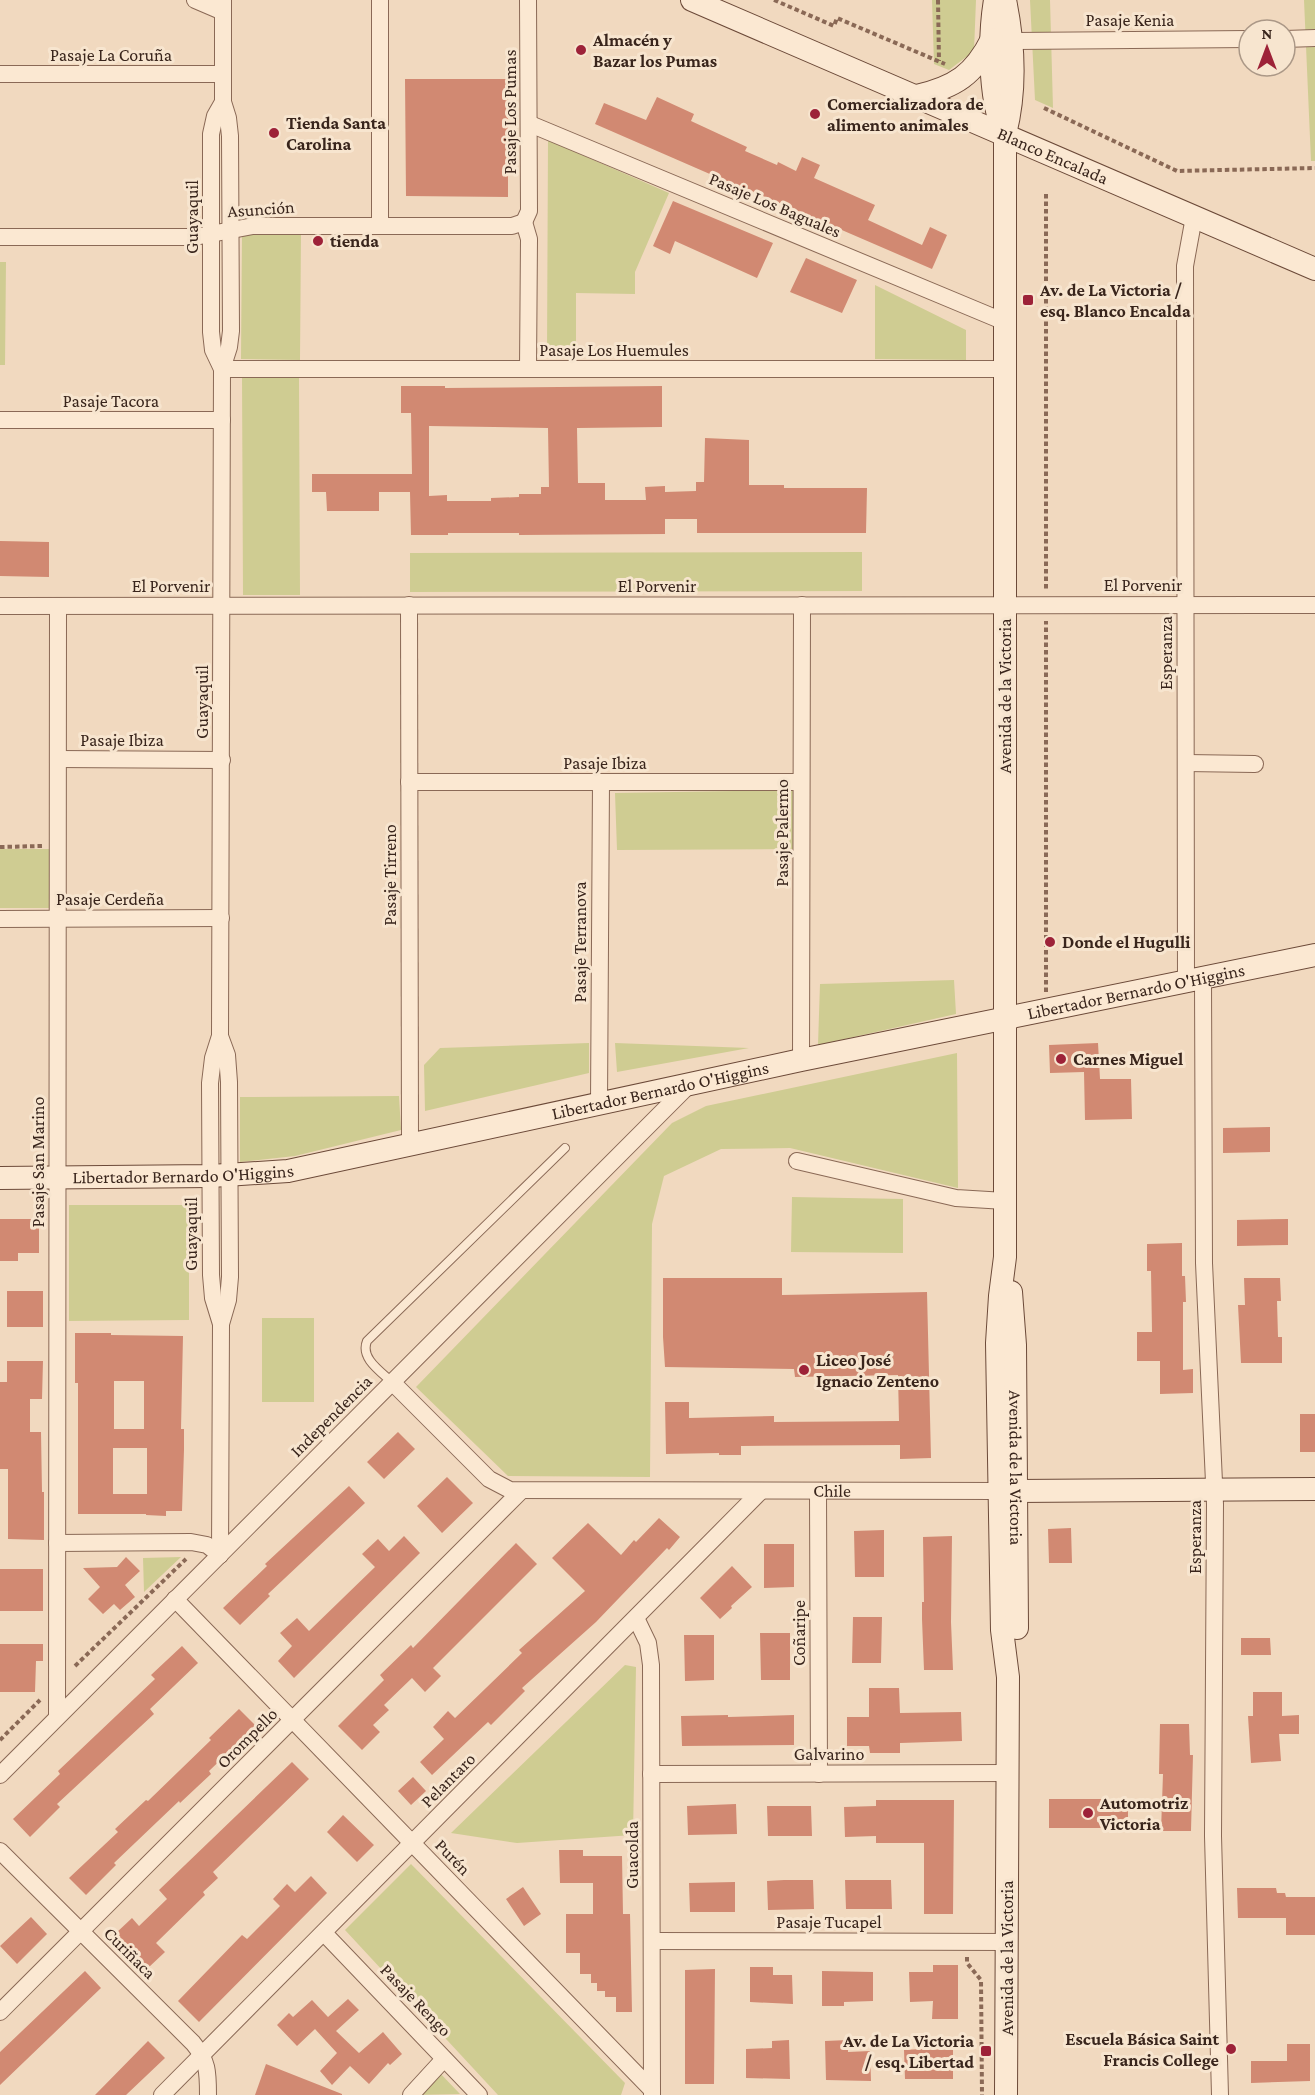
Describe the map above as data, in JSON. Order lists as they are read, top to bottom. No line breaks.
{"streets":{"street":["Pasaje Kenia","Pasaje La Coruña","Pasaje Los Pumas","Blanco Encalada","Pasaje Los Baguales","Asunción","Guayaquil","Pasaje Los Huemules","Pasaje Tacora","El Porvenir","Esperanza","Avenida de la Victoria","Pasaje Ibiza","Pasaje Palermo","Pasaje Tirreno","Pasaje Cerdeña","Pasaje Terranova","Libertador Bernardo O'Higgins","Pasaje San Marino","Independencia","Chile","Coñaripe","Orompello","Galvarino","Pelantaro","Guacolda","Purén","Pasaje Tucapel","Curiñaca","Pasaje Rengo"]},"crossings":[["Pasaje Kenia","Avenida de la Victoria"],["Pasaje La Coruña","Guayaquil"],["Pasaje Los Pumas","Pasaje Los Baguales"],["Pasaje Los Pumas","Asunción"],["Pasaje Los Pumas","Pasaje Los Huemules"],["Blanco Encalada","Esperanza"],["Blanco Encalada","Avenida de la Victoria"],["Pasaje Los Baguales","Avenida de la Victoria"],["Asunción","Guayaquil"],["Guayaquil","Pasaje Los Huemules"],["Guayaquil","Pasaje Tacora"],["Guayaquil","El Porvenir"],["Guayaquil","Pasaje Ibiza"],["Guayaquil","Pasaje Cerdeña"],["Guayaquil","Libertador Bernardo O'Higgins"],["Guayaquil","Independencia"],["Pasaje Los Huemules","Avenida de la Victoria"],["El Porvenir","Esperanza"],["El Porvenir","Avenida de la Victoria"],["El Porvenir","Pasaje Palermo"],["El Porvenir","Pasaje Tirreno"],["El Porvenir","Pasaje San Marino"],["Esperanza","Libertador Bernardo O'Higgins"],["Esperanza","Chile"],["Avenida de la Victoria","Libertador Bernardo O'Higgins"],["Avenida de la Victoria","Chile"],["Avenida de la Victoria","Galvarino"],["Avenida de la Victoria","Pasaje Tucapel"],["Pasaje Ibiza","Pasaje Palermo"],["Pasaje Ibiza","Pasaje Tirreno"],["Pasaje Ibiza","Pasaje Terranova"],["Pasaje Ibiza","Pasaje San Marino"],["Pasaje Palermo","Libertador Bernardo O'Higgins"],["Pasaje Tirreno","Libertador Bernardo O'Higgins"],["Pasaje Cerdeña","Pasaje San Marino"],["Pasaje Terranova","Libertador Bernardo O'Higgins"],["Libertador Bernardo O'Higgins","Pasaje San Marino"],["Libertador Bernardo O'Higgins","Independencia"],["Pasaje San Marino","Independencia"],["Independencia","Chile"],["Independencia","Purén"],["Chile","Coñaripe"],["Chile","Orompello"],["Chile","Pelantaro"],["Coñaripe","Galvarino"],["Orompello","Purén"],["Orompello","Curiñaca"],["Galvarino","Guacolda"],["Pelantaro","Guacolda"],["Pelantaro","Purén"],["Pelantaro","Curiñaca"],["Pelantaro","Pasaje Rengo"],["Guacolda","Purén"],["Guacolda","Pasaje Tucapel"]],"places":{"other":["Almacén y Bazar los Pumas","Comercializadora de alimento animales","Tienda Santa Carolina","tienda","Donde el Hugulli","Carnes Miguel","Liceo José Ignacio Zenteno","Automotriz Victoria","Escuela Básica Saint Francis College"],"transit":["Av. de La Victoria / esq. Blanco Encalda","Av. de La Victoria / esq. Libertad"]},"north":"top"}
